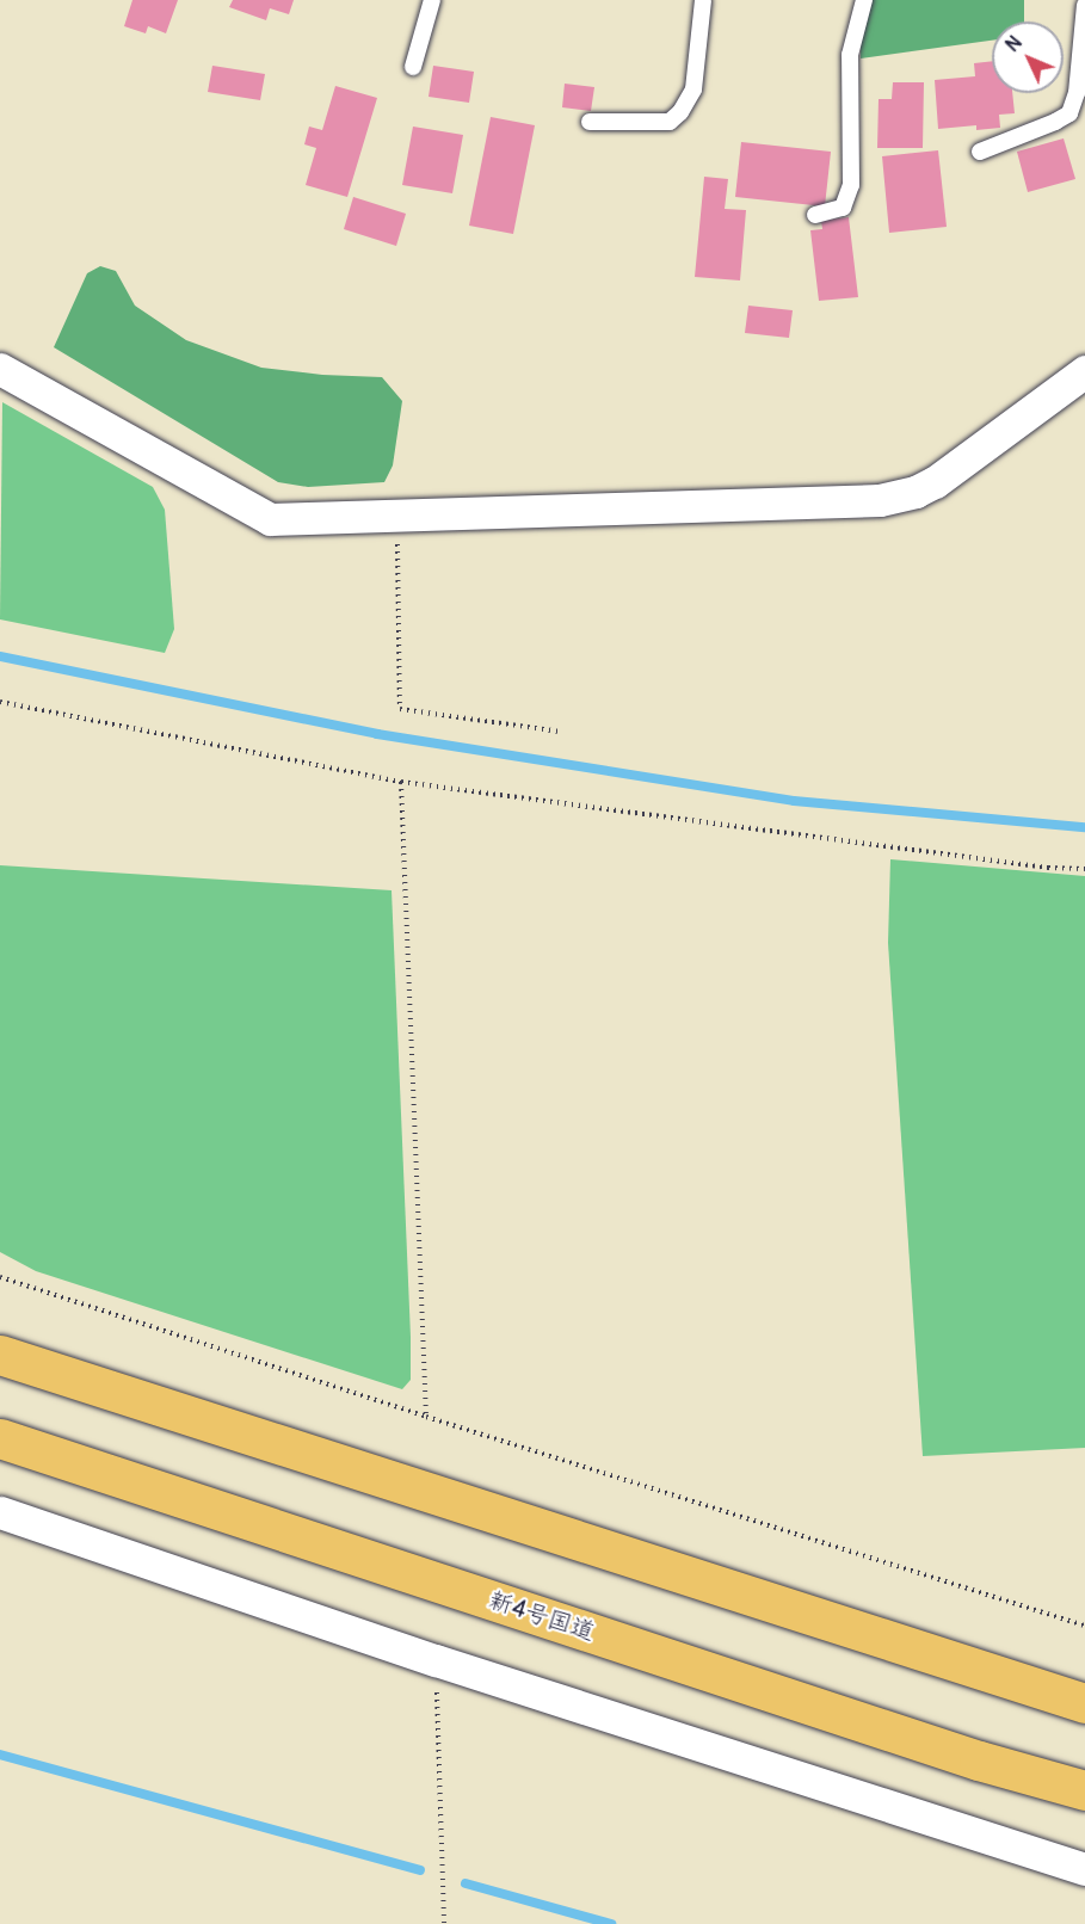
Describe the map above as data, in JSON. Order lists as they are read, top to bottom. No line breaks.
{"streets":{"highway":["新4号国道"]},"north":"top left"}
